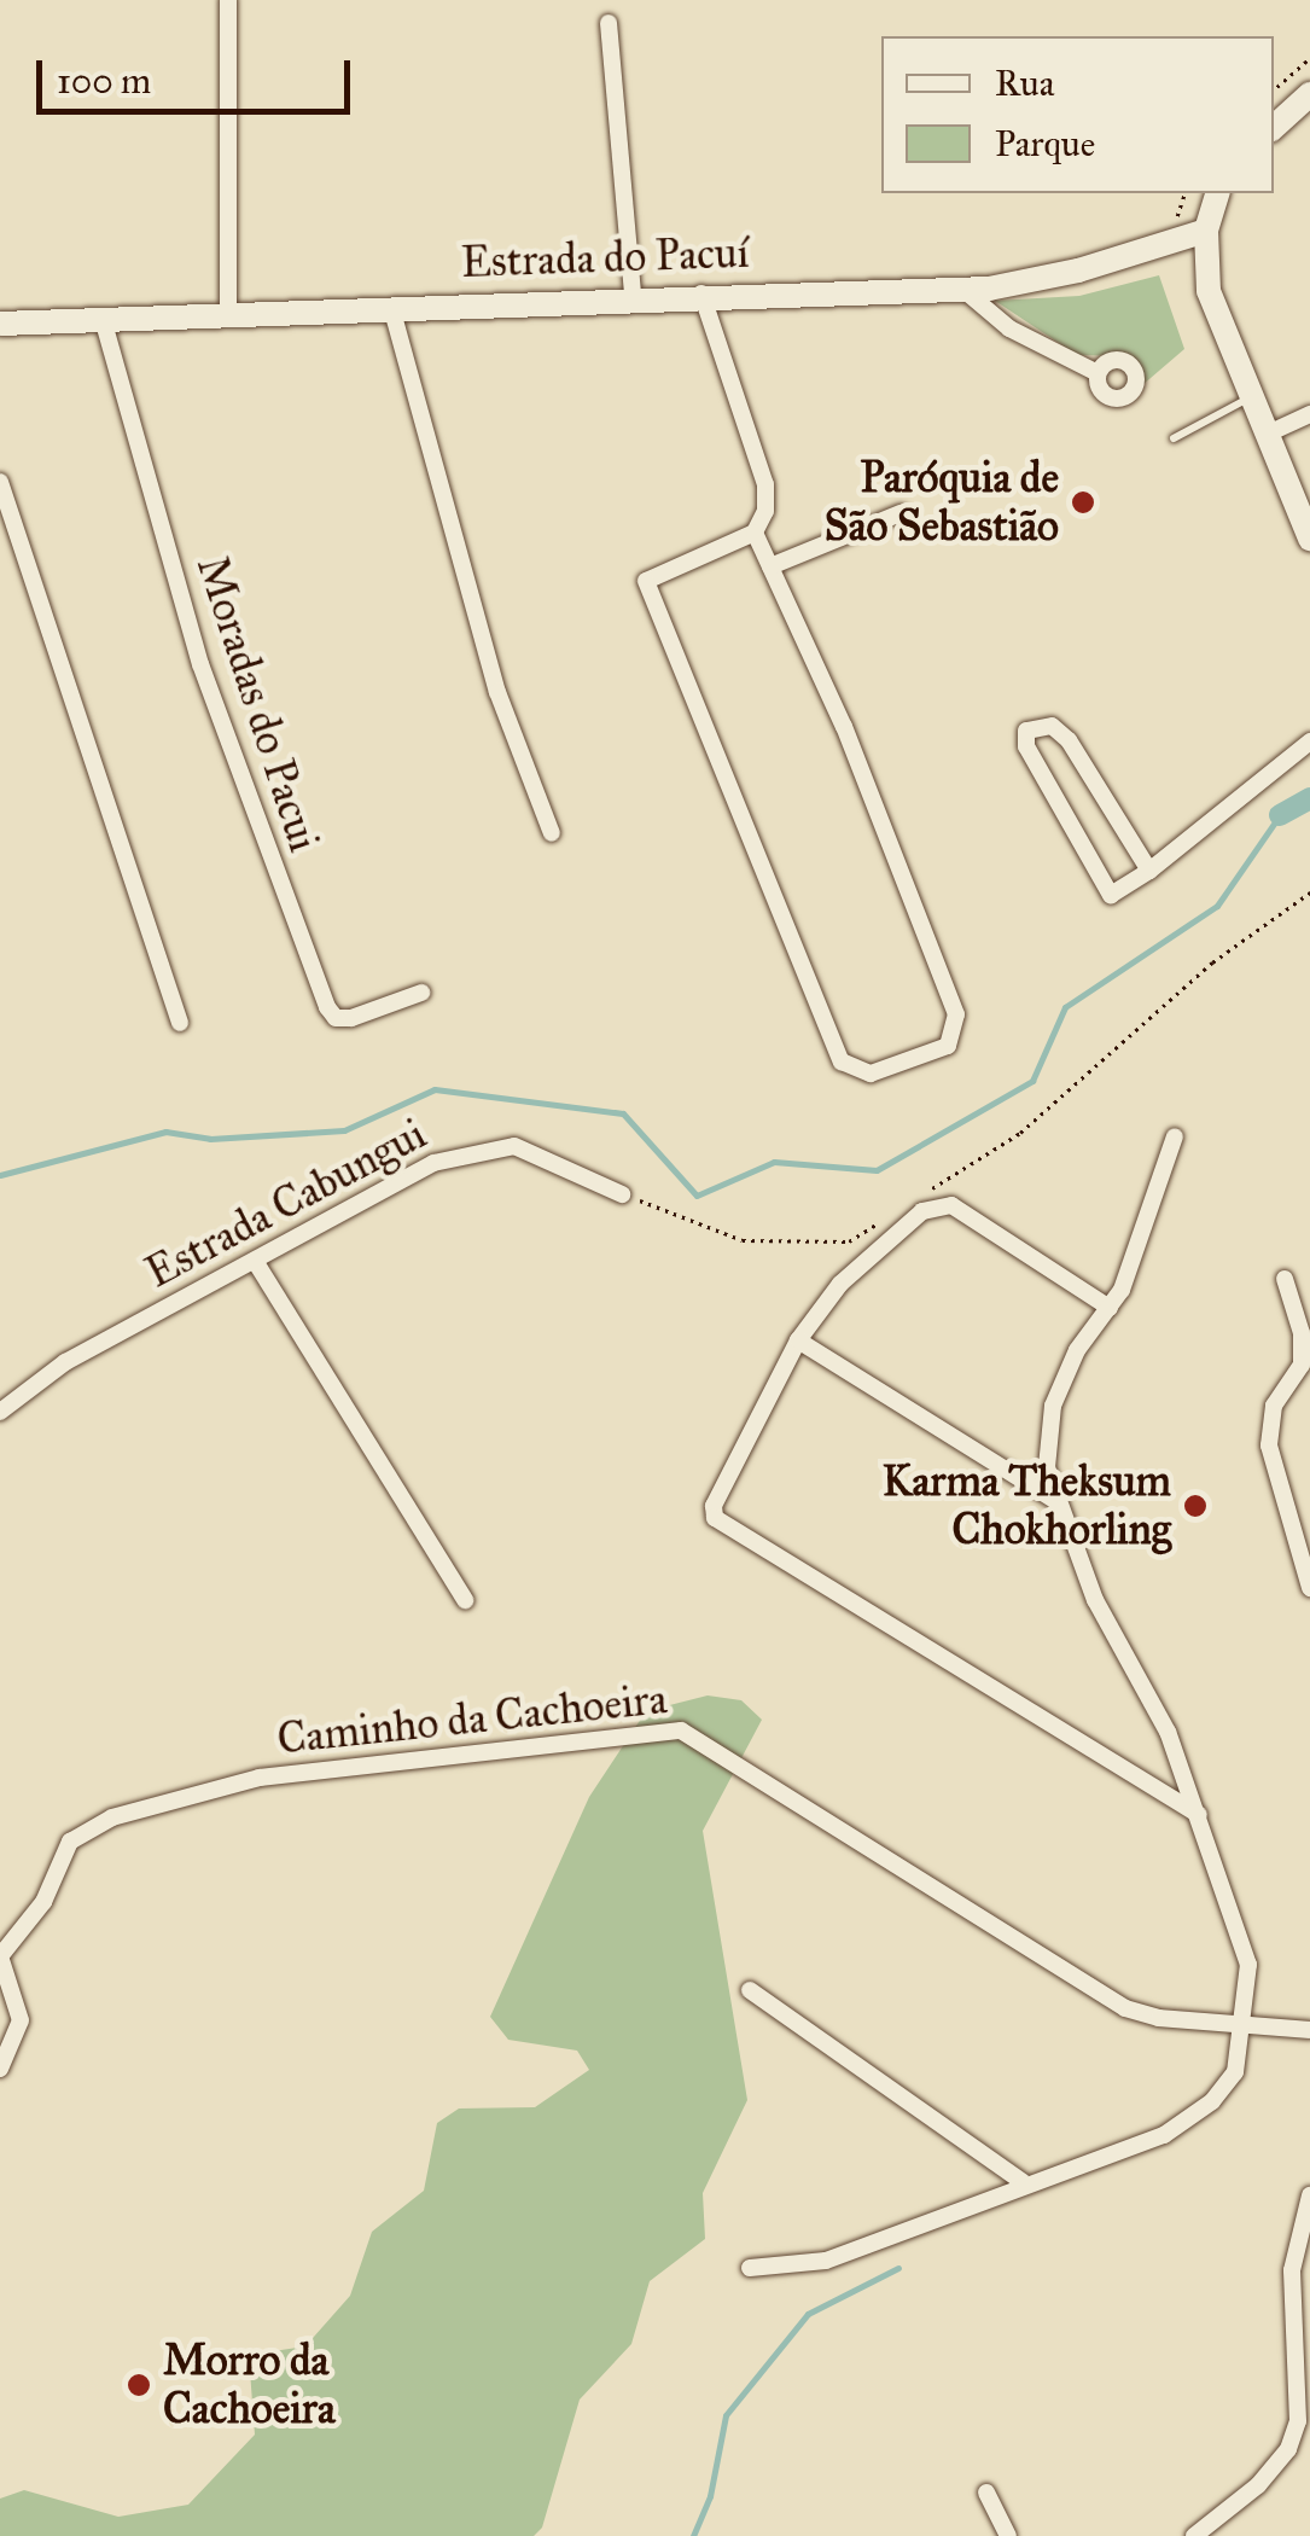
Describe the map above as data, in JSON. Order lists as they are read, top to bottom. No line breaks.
{"streets":{"street":["Estrada do Pacuí","Moradas do Pacui","Estrada Cabungui","Caminho da Cachoeira"]},"crossings":[["Estrada do Pacuí","Moradas do Pacui"]],"places":["Paróquia de São Sebastião","Karma Theksum Chokhorling","Morro da Cachoeira"],"legend":["Rua","Parque"],"scale_bar":"100 m"}
